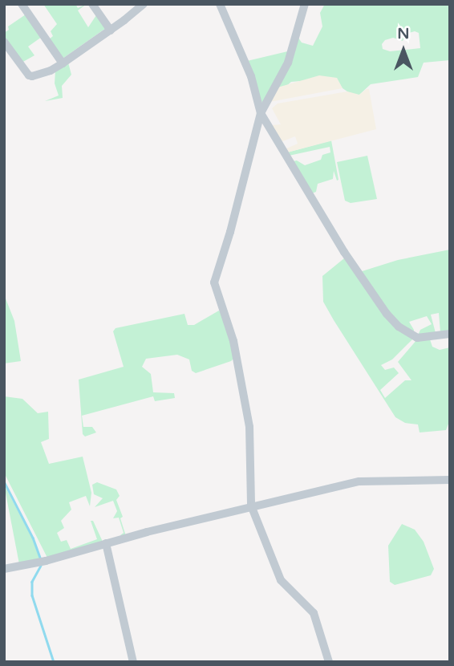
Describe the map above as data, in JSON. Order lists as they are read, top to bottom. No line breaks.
{"north":"top"}
